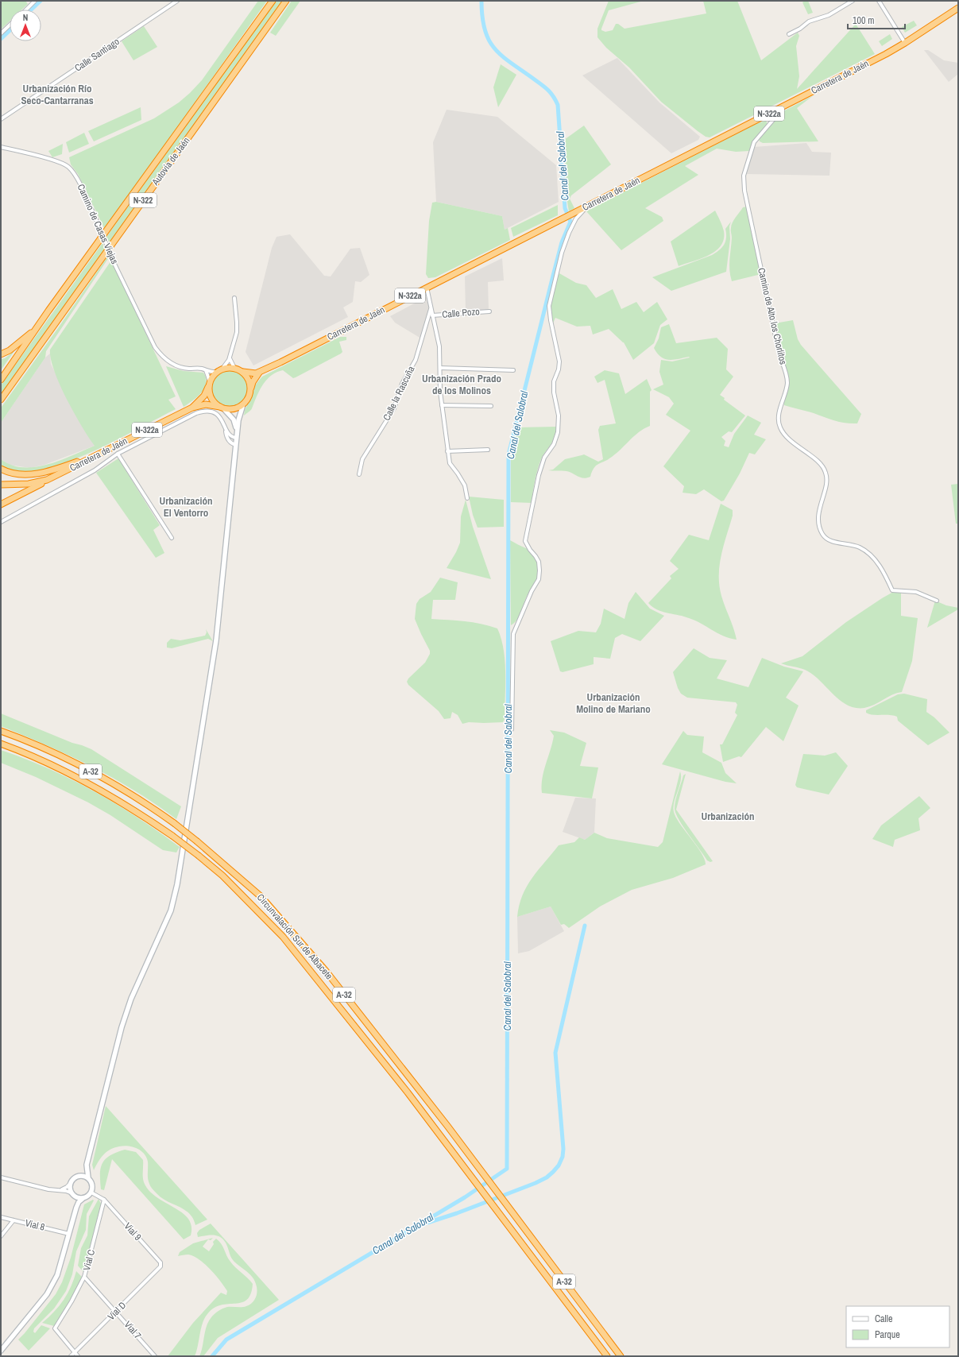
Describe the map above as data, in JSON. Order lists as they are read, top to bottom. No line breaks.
{"streets":{"highway":["Carretera de Jaén","N-322a","Autovía de Jaén","N-322","A-32","Circunvalación Sur de Albacete"],"street":["Calle Santiago","Camino de Casas Viejas","Calle Pozo","Camino de Alto los Chorlitos","Calle la Rascuña","Vial 8","Vial 9","Vial C","Vial D","Vial 7"]},"crossings":[["Carretera de Jaén","N-322a"],["Carretera de Jaén","Camino de Casas Viejas"],["Carretera de Jaén","Camino de Alto los Chorlitos"],["N-322a","Camino de Casas Viejas"],["Vial 9","Vial C"],["Vial 9","Vial D"],["Vial C","Vial D"],["Vial C","Vial 7"],["Vial D","Vial 7"]],"districts":["Urbanización Río Seco-Cantarranas","Urbanización Prado de los Molinos","Urbanización El Ventorro","Urbanización Molino de Mariano","Urbanización"],"water":["Canal del Salobral"],"legend":["Calle","Parque"],"scale_bar":"100 m","north":"top"}
